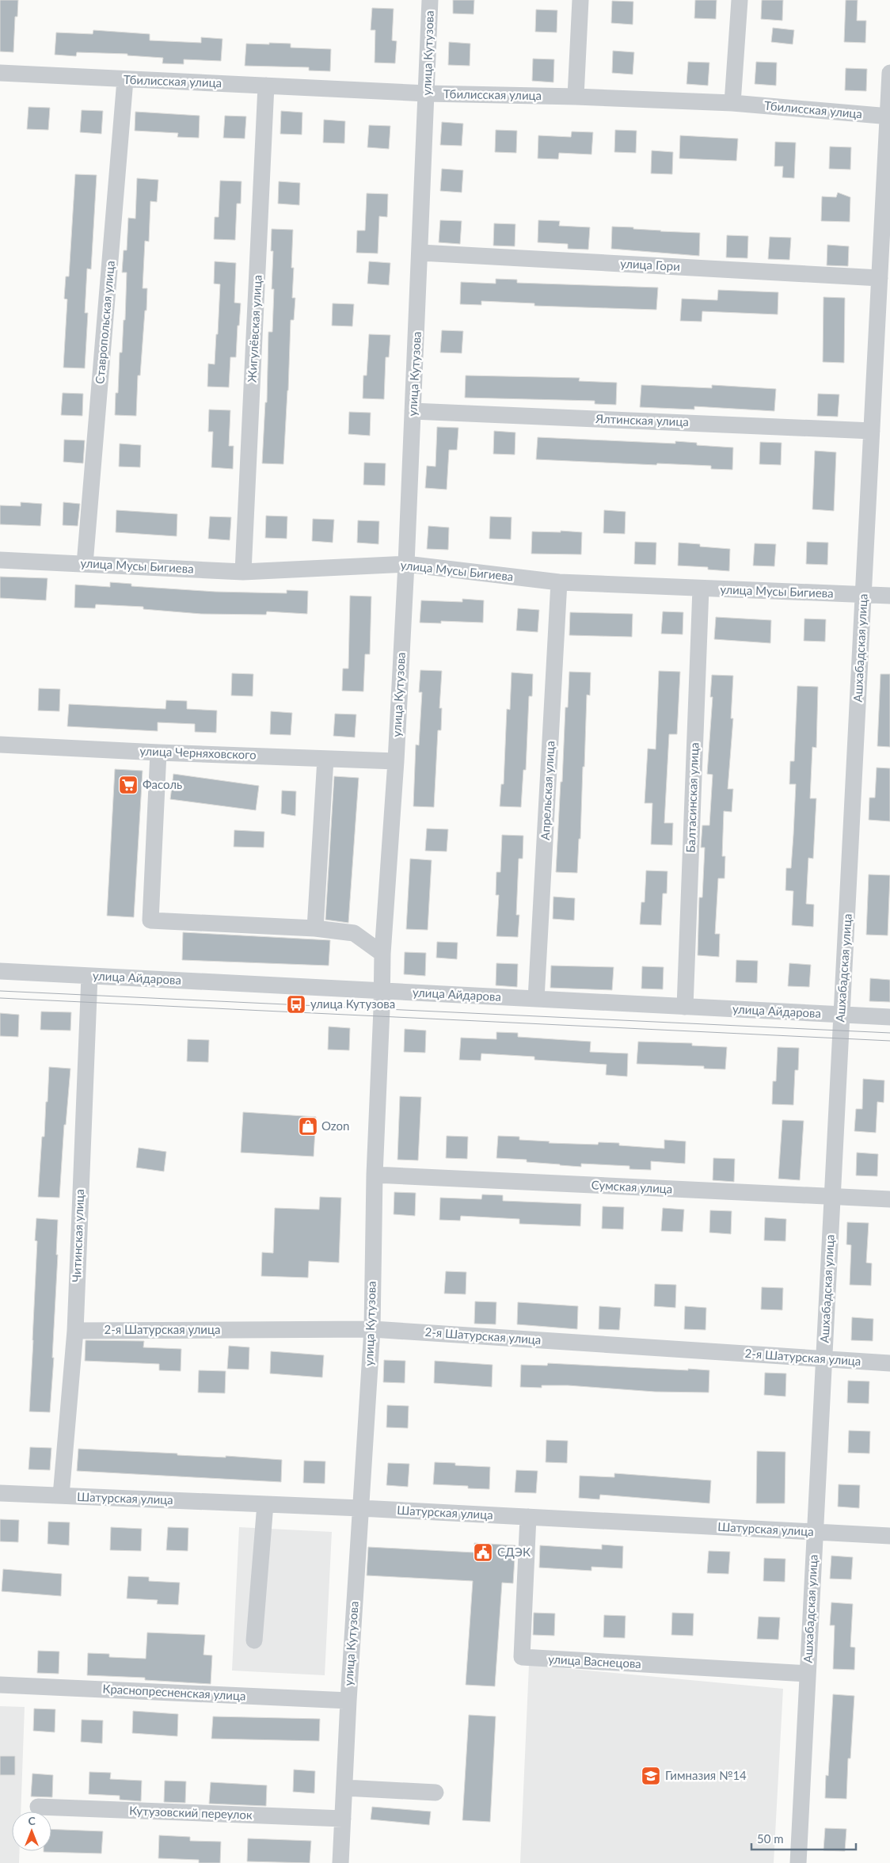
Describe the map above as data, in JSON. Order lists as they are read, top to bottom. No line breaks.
{"streets":{"street":["улица Кутузова","Тбилисская улица","улица Гори","Ставропольская улица","Жигулёвская улица","Ялтинская улица","улица Мусы Бигиева","Ашхабадская улица","улица Черняховского","Апрельская улица","Балтасинская улица","улица Айдарова","Сумская улица","Читинская улица","2-я Шатурская улица","Шатурская улица","улица Васнецова","Краснопресненская улица","Кутузовский переулок"]},"crossings":[["улица Кутузова","Тбилисская улица"],["улица Кутузова","улица Гори"],["улица Кутузова","Ялтинская улица"],["улица Кутузова","улица Мусы Бигиева"],["улица Кутузова","улица Черняховского"],["улица Кутузова","улица Айдарова"],["улица Кутузова","Сумская улица"],["улица Кутузова","2-я Шатурская улица"],["улица Кутузова","Шатурская улица"],["улица Кутузова","Краснопресненская улица"],["улица Кутузова","Кутузовский переулок"],["Тбилисская улица","Ставропольская улица"],["Тбилисская улица","Жигулёвская улица"],["Тбилисская улица","Ашхабадская улица"],["улица Гори","Ашхабадская улица"],["Ставропольская улица","улица Мусы Бигиева"],["Жигулёвская улица","улица Мусы Бигиева"],["Ялтинская улица","Ашхабадская улица"],["улица Мусы Бигиева","Ашхабадская улица"],["улица Мусы Бигиева","Апрельская улица"],["улица Мусы Бигиева","Балтасинская улица"],["Ашхабадская улица","улица Айдарова"],["Ашхабадская улица","Сумская улица"],["Ашхабадская улица","2-я Шатурская улица"],["Ашхабадская улица","Шатурская улица"],["Ашхабадская улица","улица Васнецова"],["Апрельская улица","улица Айдарова"],["Балтасинская улица","улица Айдарова"],["улица Айдарова","Читинская улица"],["Читинская улица","2-я Шатурская улица"],["Читинская улица","Шатурская улица"],["Шатурская улица","улица Васнецова"]],"places":{"supermarket":["Фасоль"],"bus stop":["улица Кутузова"],"shop":["Ozon"],"public building":["СДЭК"],"school or university":["Гимназия №14"]},"scale_bar":"50 m","north":"top"}
